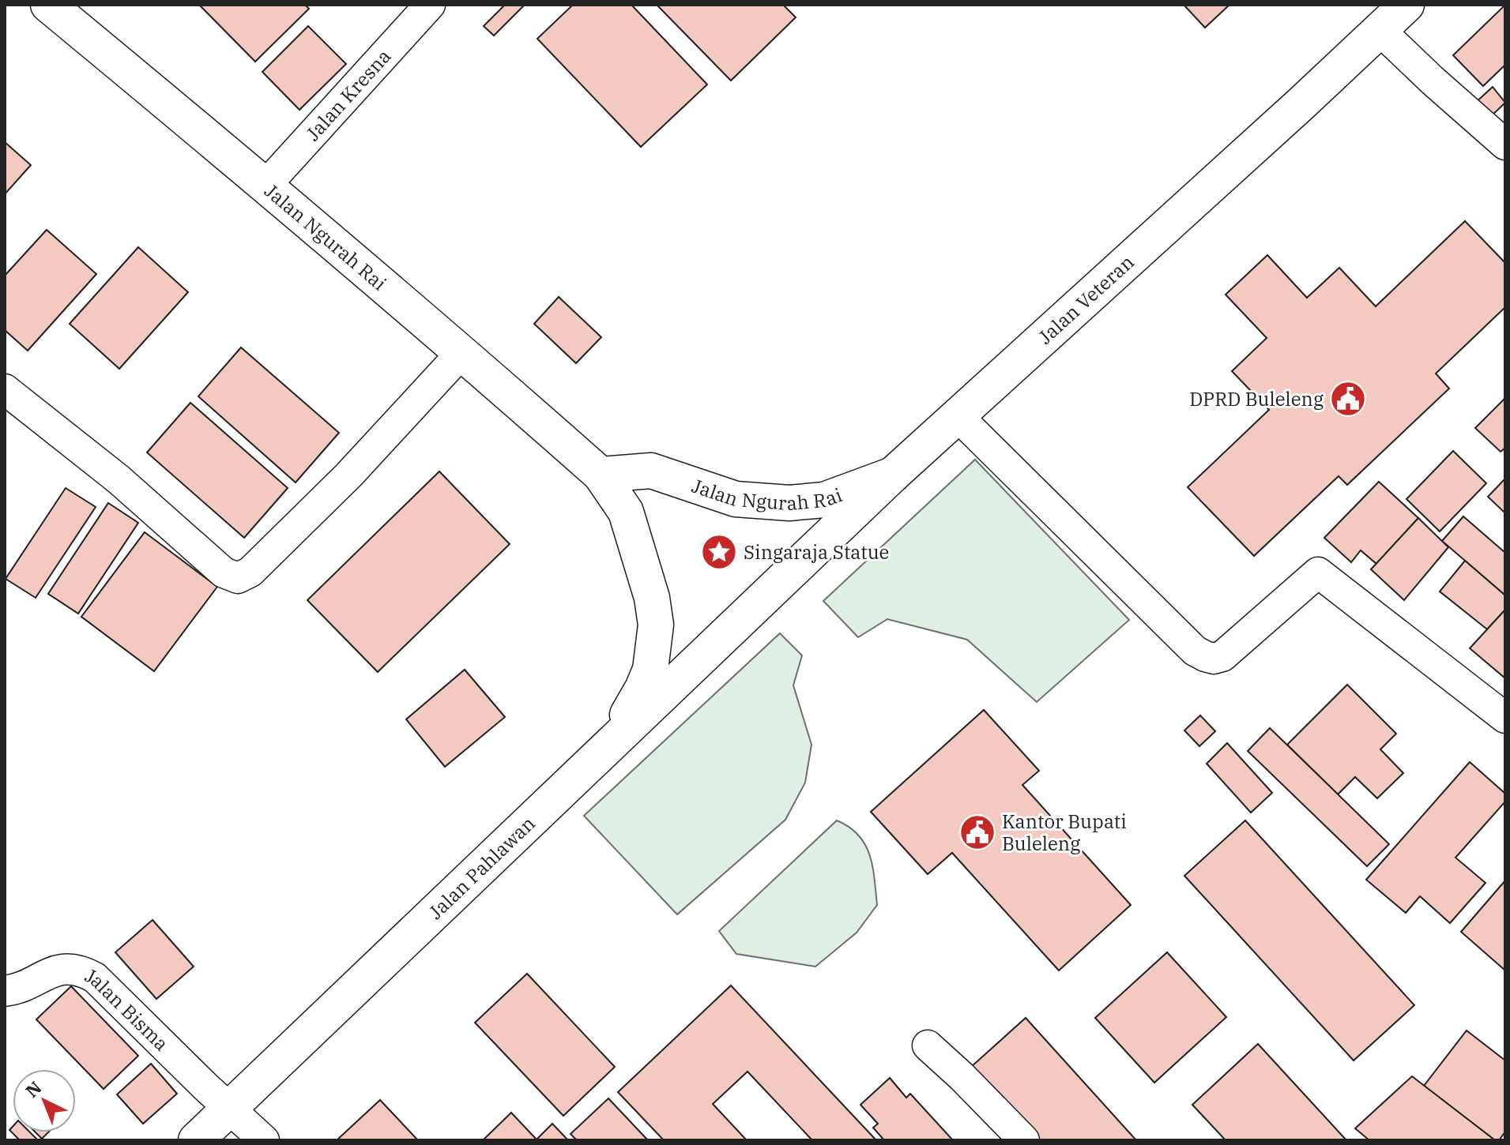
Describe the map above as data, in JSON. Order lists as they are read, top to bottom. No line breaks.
{"streets":{"main road":["Jalan Ngurah Rai","Jalan Veteran","Jalan Pahlawan"],"street":["Jalan Kresna","Jalan Bisma"]},"crossings":[["Jalan Kresna","Jalan Ngurah Rai"],["Jalan Ngurah Rai","Jalan Veteran"],["Jalan Ngurah Rai","Jalan Pahlawan"],["Jalan Veteran","Jalan Pahlawan"],["Jalan Pahlawan","Jalan Bisma"]],"places":{"public building":["DPRD Buleleng","Kantor Bupati Buleleng"],"place":["Singaraja Statue"]},"north":"top left"}
